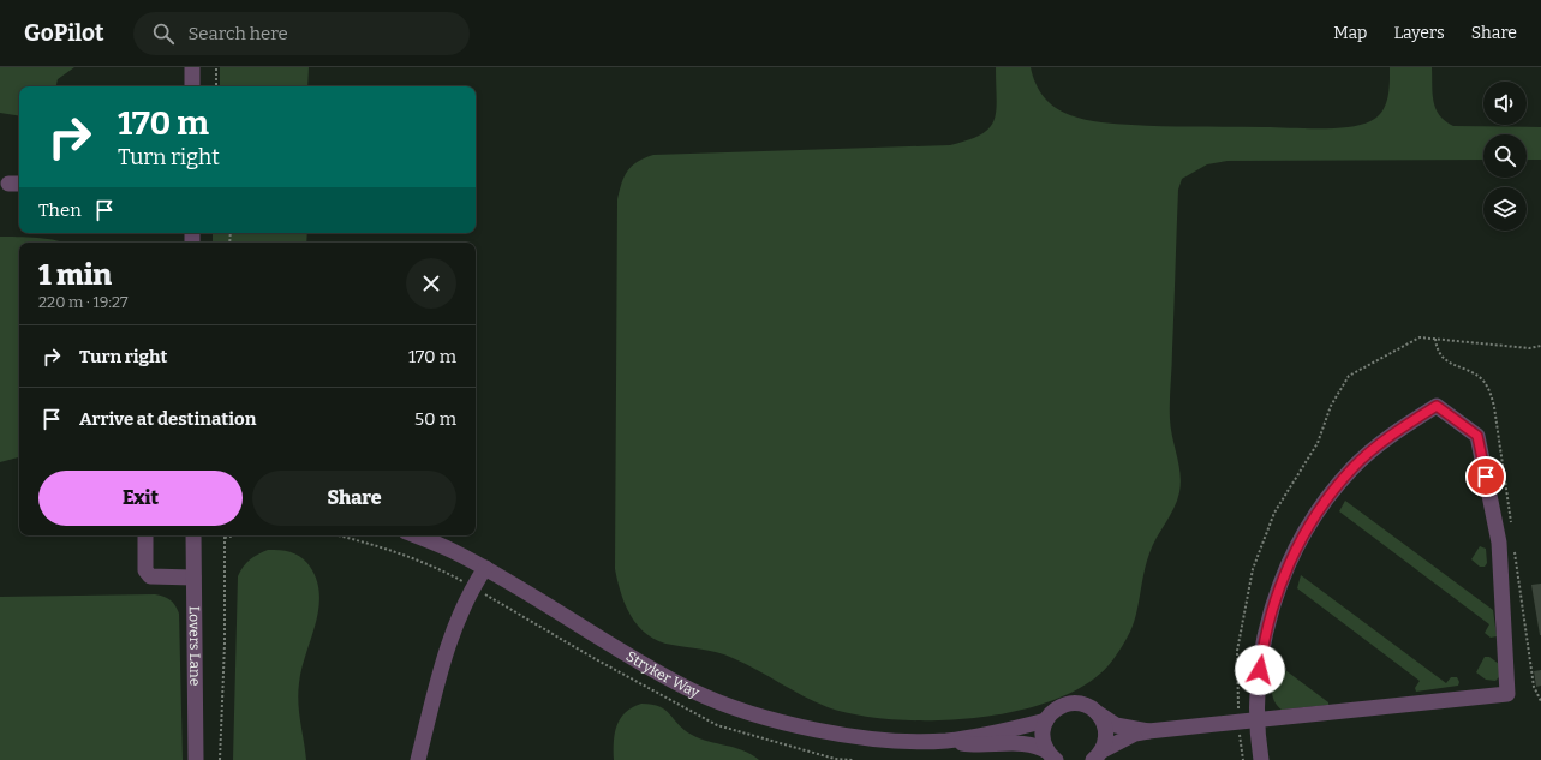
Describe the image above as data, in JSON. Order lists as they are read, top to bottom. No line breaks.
{"streets":{"street":["Lovers Lane","Stryker Way"]},"page":{"header":"GoPilot","search":"Search here","nav":["Map","Layers","Share"],"turn":["170 m","Turn right"],"then":"Then","heading":["1 min","220 m · 19:27"],"list":[{"name":"Turn right","value":"170 m"},{"name":"Arrive at destination","value":"50 m"}],"buttons":["Exit","Share"]}}
